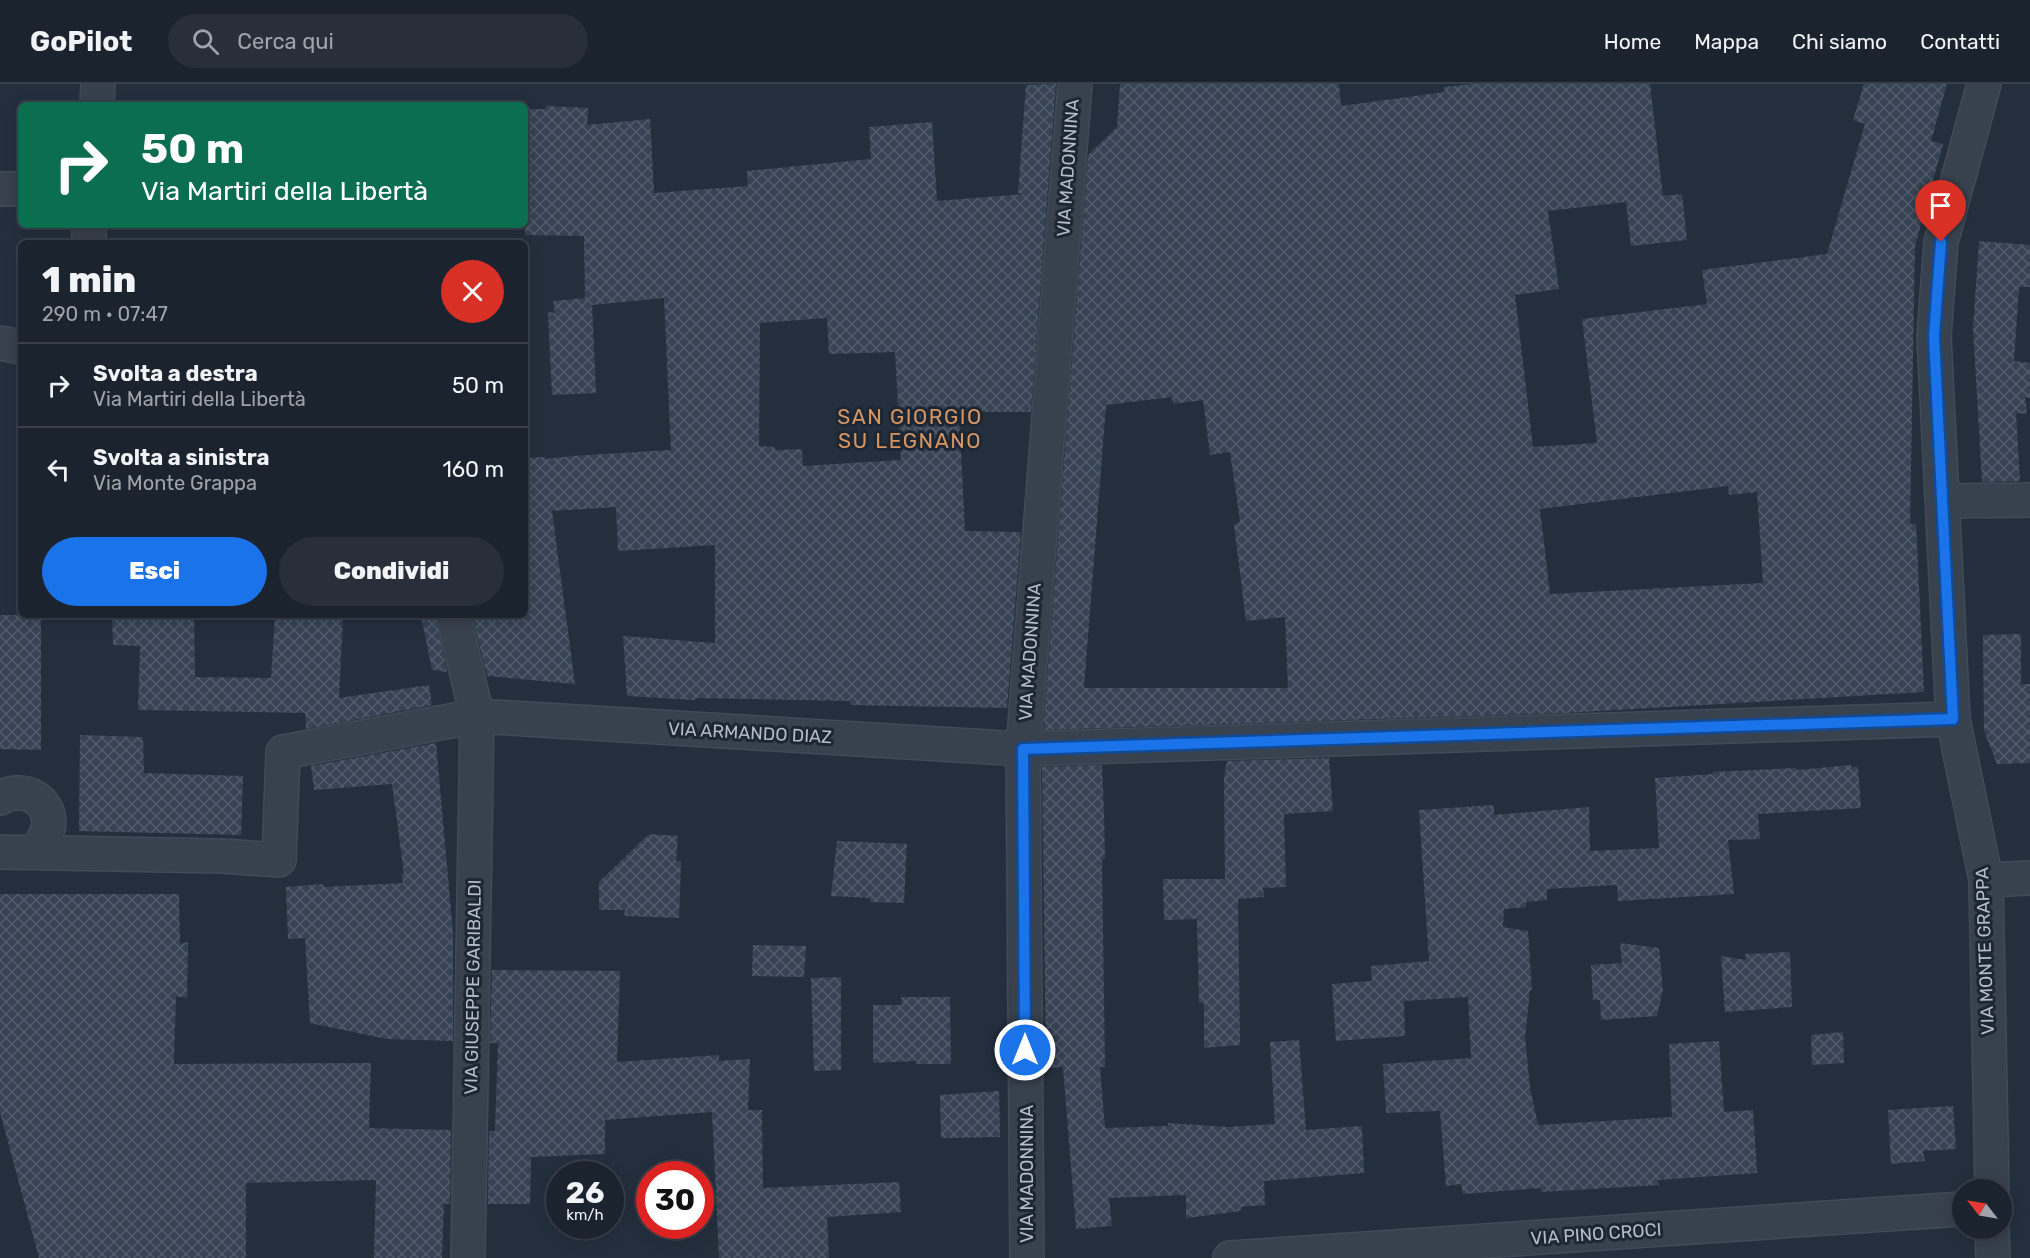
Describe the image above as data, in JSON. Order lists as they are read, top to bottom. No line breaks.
{"streets":{"street":["VIA MADONNINA","VIA ARMANDO DIAZ","VIA MONTE GRAPPA","VIA GIUSEPPE GARIBALDI","VIA PINO CROCI"]},"crossings":[["VIA MADONNINA","VIA ARMANDO DIAZ"],["VIA ARMANDO DIAZ","VIA MONTE GRAPPA"],["VIA ARMANDO DIAZ","VIA GIUSEPPE GARIBALDI"]],"districts":["SAN GIORGIO SU LEGNANO"],"north":"top left","page":{"header":"GoPilot","search":"Cerca qui","nav":["Home","Mappa","Chi siamo","Contatti"],"turn":["50 m","Via Martiri della Libertà"],"heading":["1 min","290 m · 07:47"],"list":[{"name":"Svolta a destra","note":"Via Martiri della Libertà","value":"50 m"},{"name":"Svolta a sinistra","note":"Via Monte Grappa","value":"160 m"}],"buttons":["Esci","Condividi"],"speed":"26 km/h","limit":"30"}}
